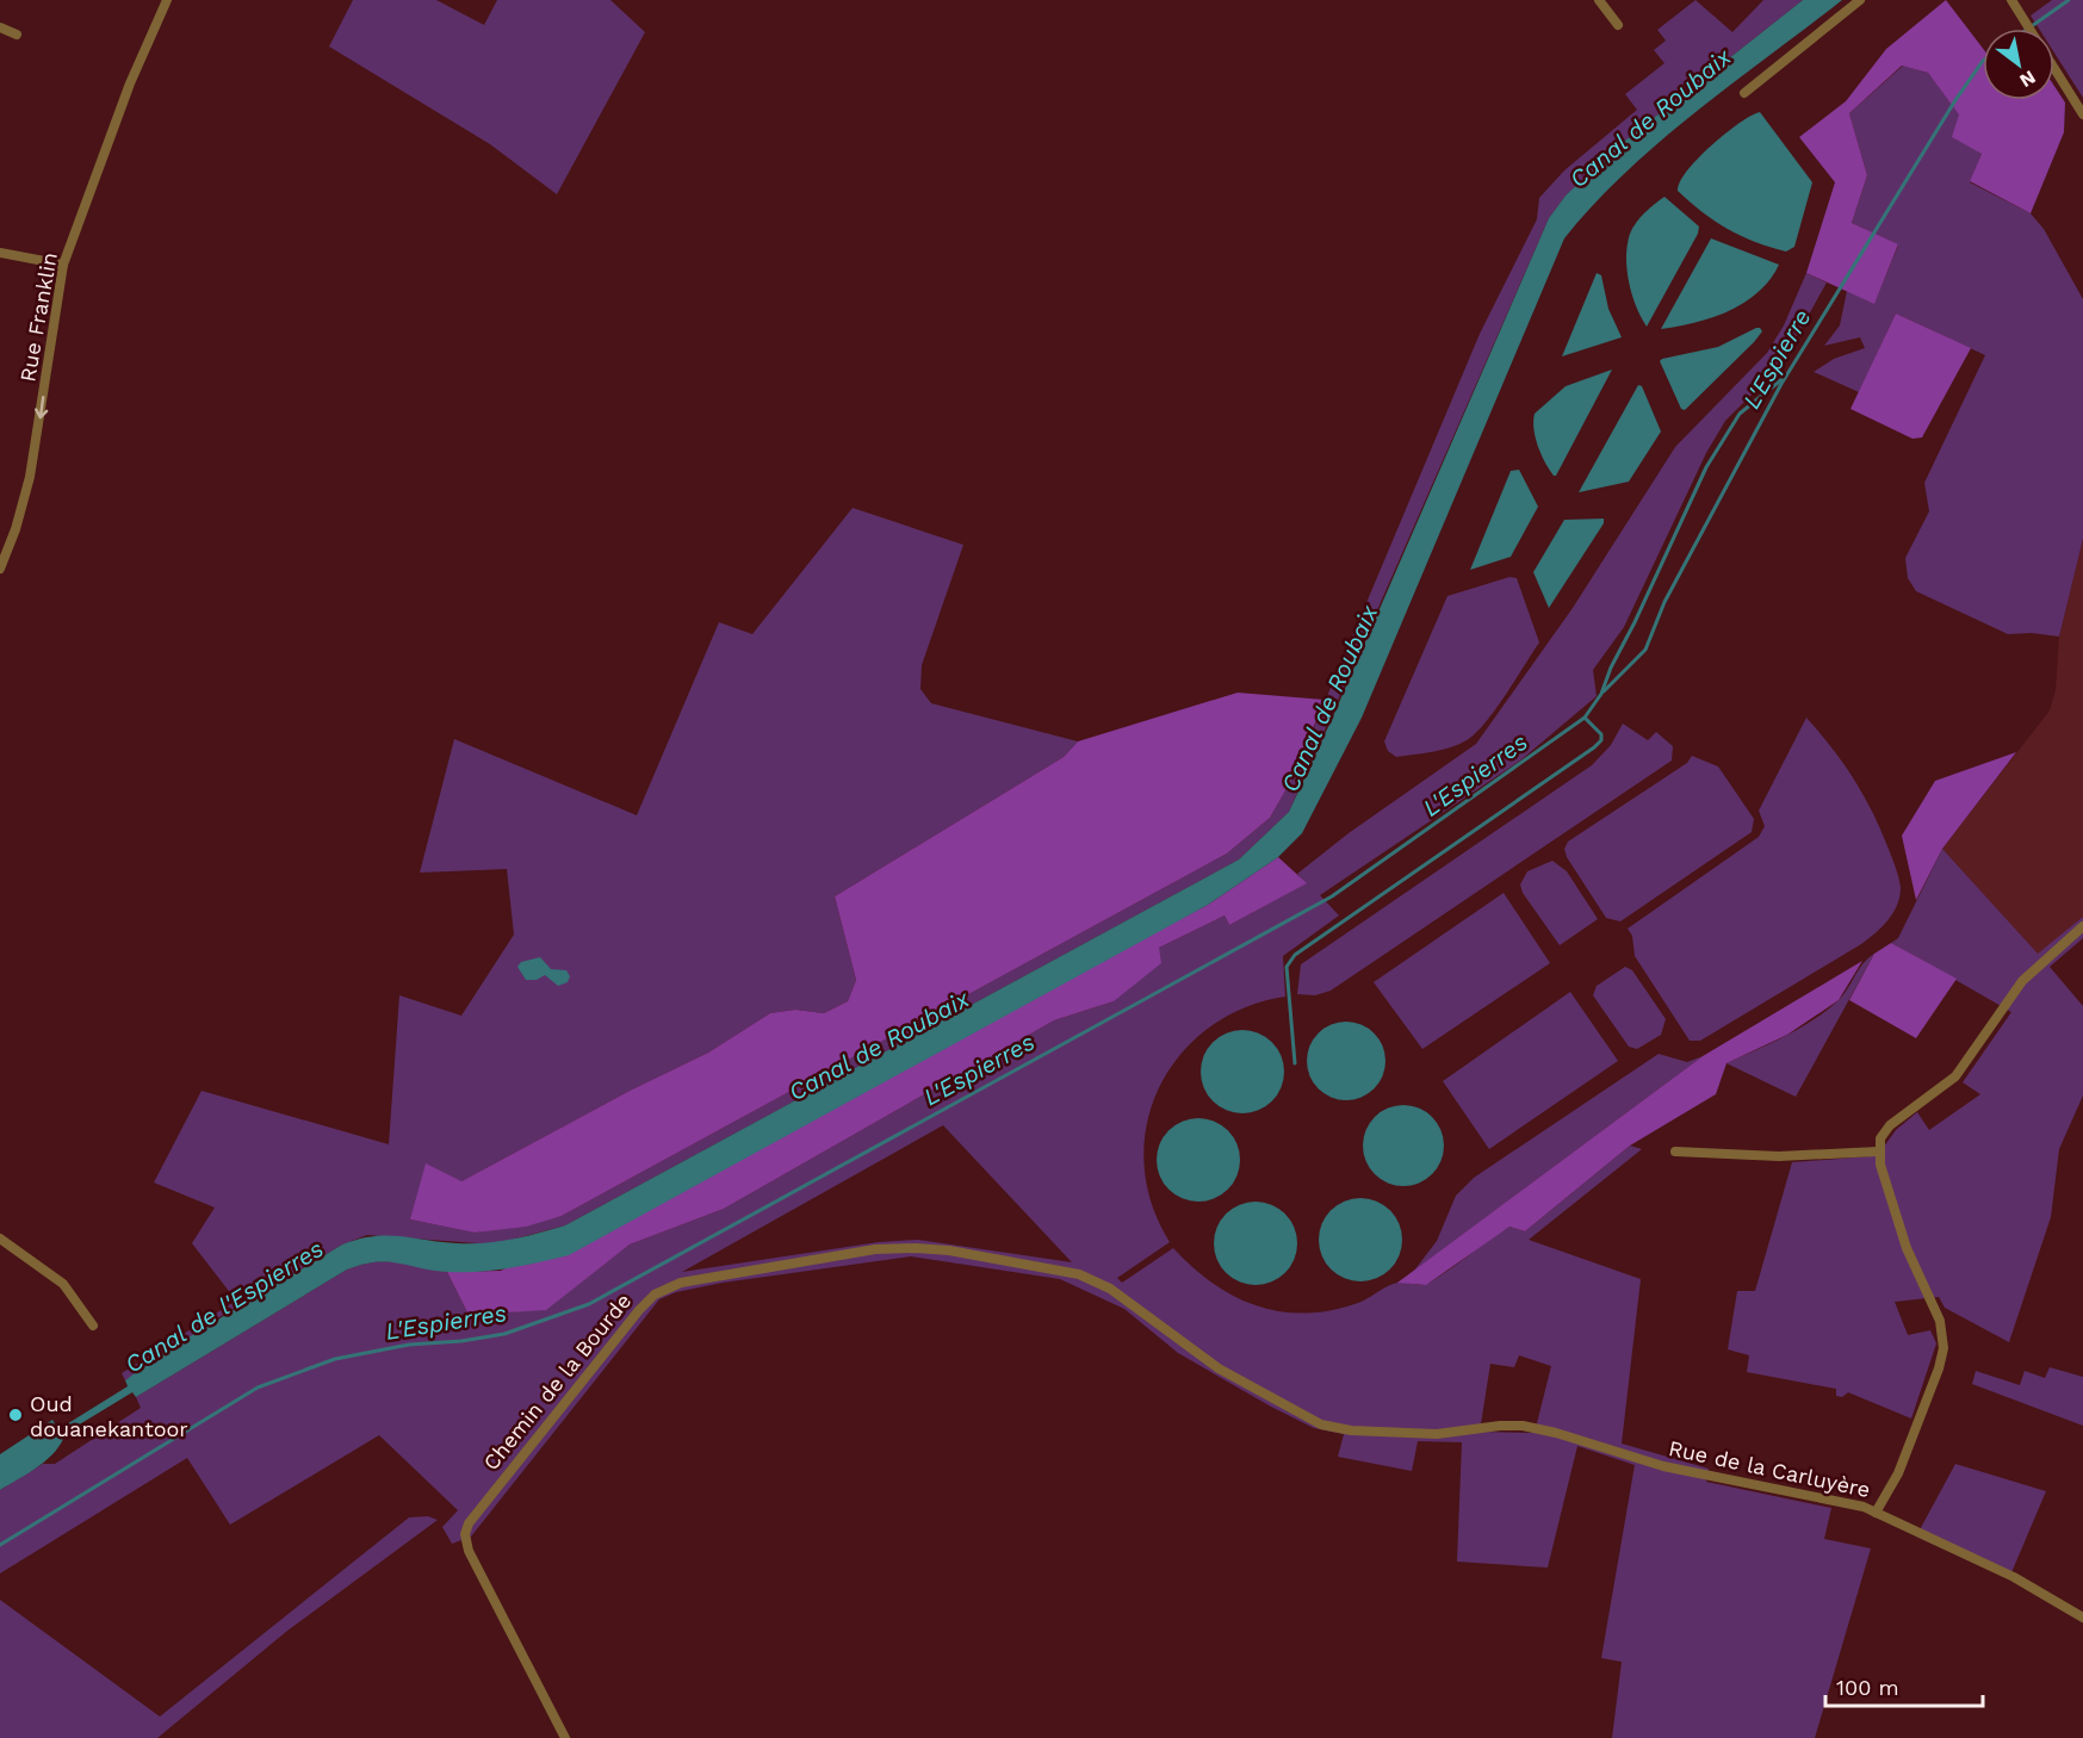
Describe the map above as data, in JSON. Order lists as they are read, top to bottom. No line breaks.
{"streets":{"street":["Rue Franklin","Chemin de la Bourde","Rue de la Carluyère"]},"crossings":[["Chemin de la Bourde","Rue de la Carluyère"]],"one_way":["Rue Franklin"],"water":["Canal de Roubaix","L'Espierre","L'Espierres","Canal de l'Espierres"],"places":["Oud douanekantoor"],"scale_bar":"100 m","north":"bottom right"}
